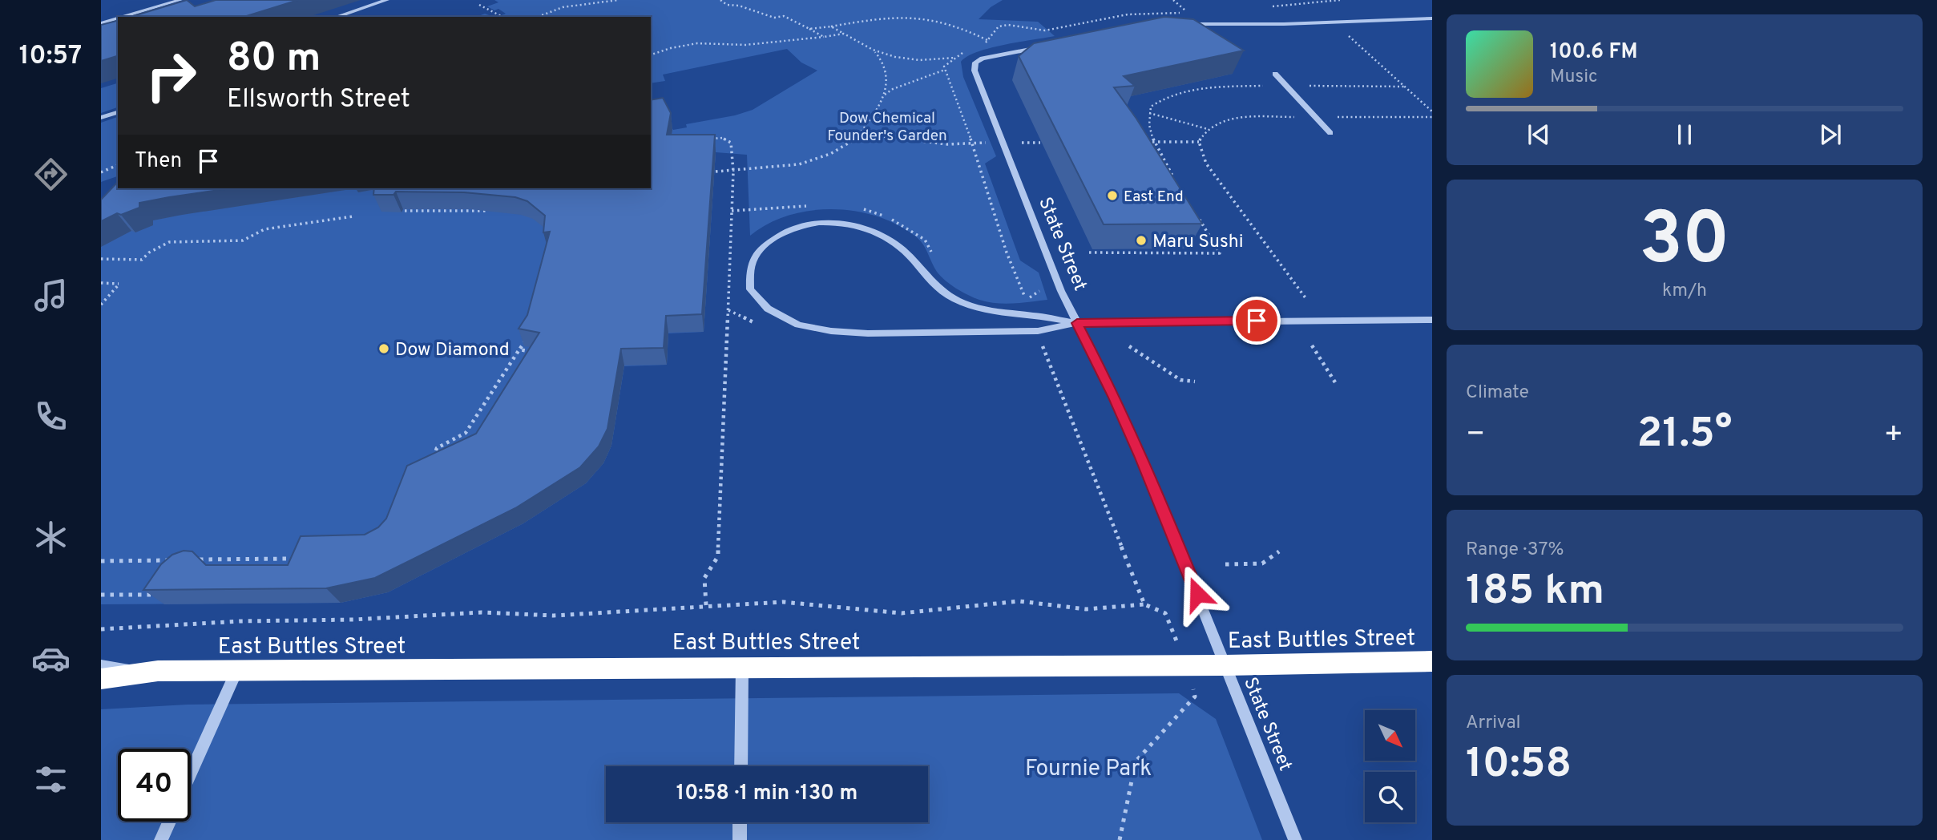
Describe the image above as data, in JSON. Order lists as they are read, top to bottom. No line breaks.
{"streets":{"highway":["East Buttles Street"],"street":["State Street"]},"crossings":[["State Street","East Buttles Street"]],"parks":["Dow Chemical Founder's Garden","Fournie Park"],"places":["East End","Maru Sushi","Dow Diamond"],"north":"bottom right","page":{"tabs":"10:57","turn":["80 m","Ellsworth Street"],"song":["100.6 FM","Music"],"then":"Then","tile":[["30","km/h"],"Climate",["Range · 37%","185 km"],["Arrival","10:58"]],"heat":["−","21.5°","+"],"limit":"40","trip":"10:58 · 1 min · 130 m"}}
